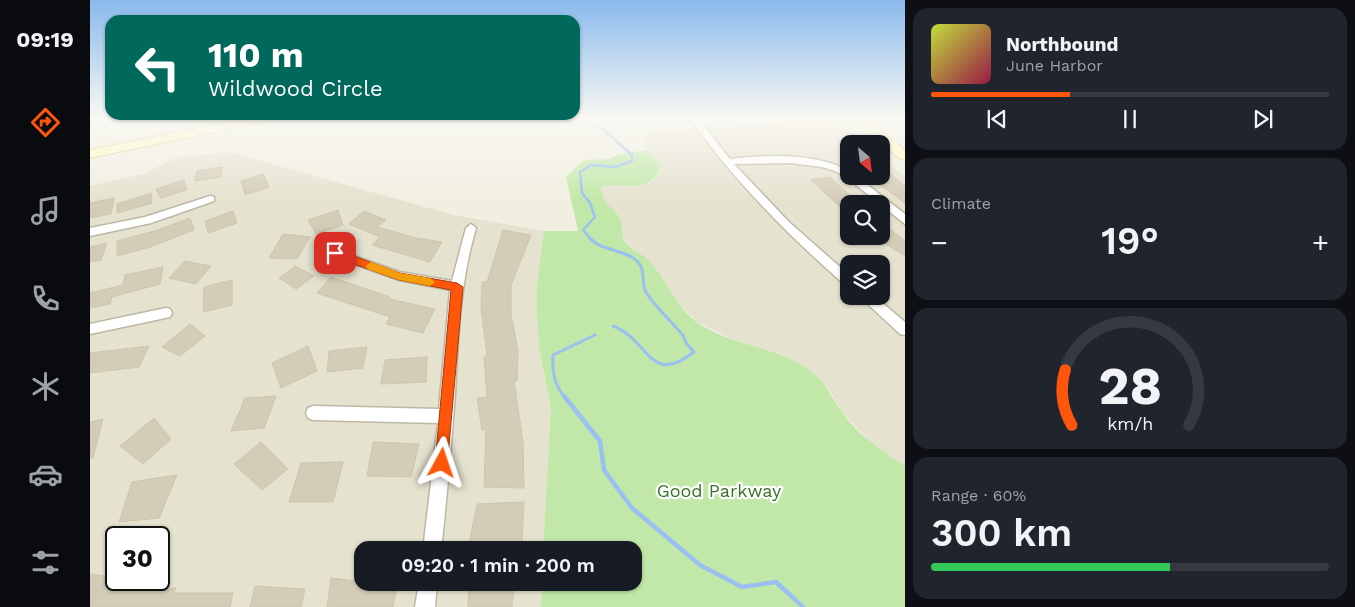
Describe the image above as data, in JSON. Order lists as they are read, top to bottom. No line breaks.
{"parks":["Good Parkway"],"north":"bottom right","page":{"tabs":"09:19","turn":["110 m","Wildwood Circle"],"song":["Northbound","June Harbor"],"tile":["Climate",["Range · 60%","300 km"]],"heat":["−","19°","+"],"limit":"30","trip":"09:20 · 1 min · 200 m","gauge":["28","km/h"]}}
